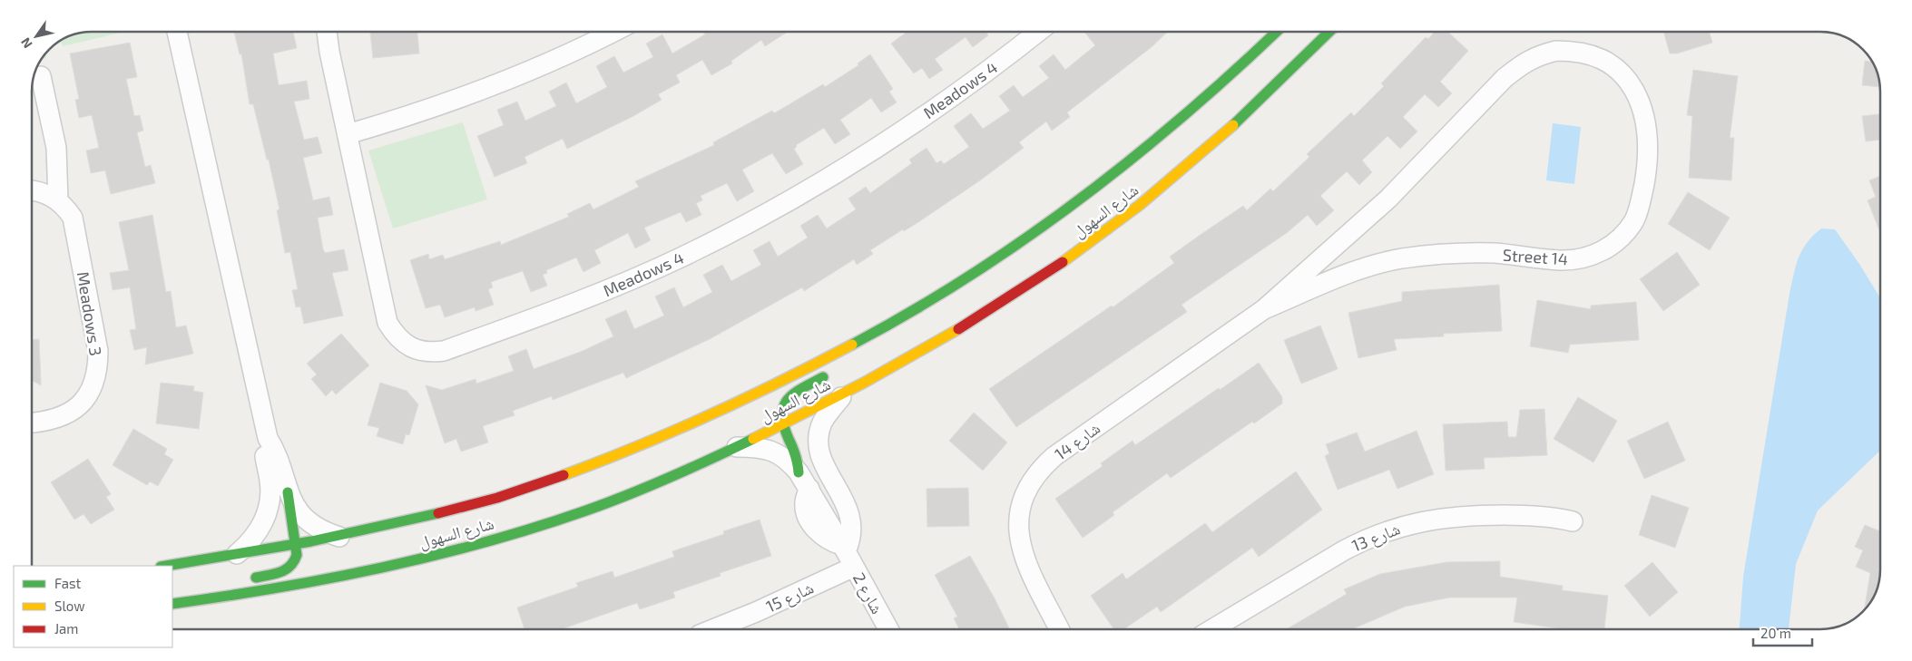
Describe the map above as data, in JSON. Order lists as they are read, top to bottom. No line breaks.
{"streets":{"main road":["شارع السهول"],"street":["Meadows 4","Street 14","Meadows 3","شارع 14","شارع 13","شارع 2","شارع 15"]},"crossings":[["Street 14","شارع 14"],["شارع 2","شارع 15"]],"legend":["Fast","Slow","Jam"],"scale_bar":"20 m","north":"bottom left"}
